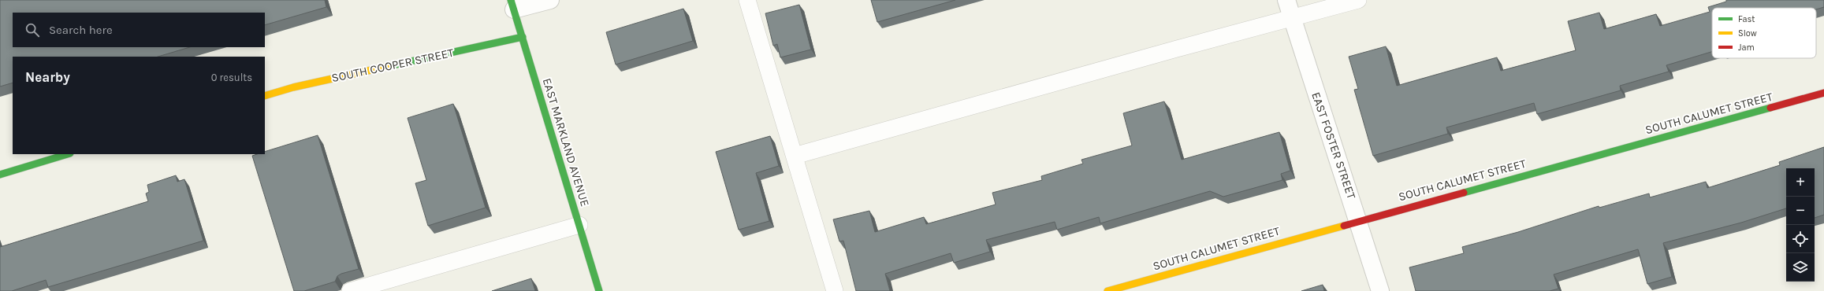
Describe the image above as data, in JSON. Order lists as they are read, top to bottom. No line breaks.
{"streets":{"street":["SOUTH COOPER STREET","SOUTH CALUMET STREET","EAST MARKLAND AVENUE","EAST FOSTER STREET"]},"crossings":[["SOUTH COOPER STREET","EAST MARKLAND AVENUE"],["SOUTH CALUMET STREET","EAST FOSTER STREET"]],"legend":["Fast","Slow","Jam"],"page":{"search":"Search here","heading":["Nearby","0 results"],"map_buttons":["+","−"]}}
